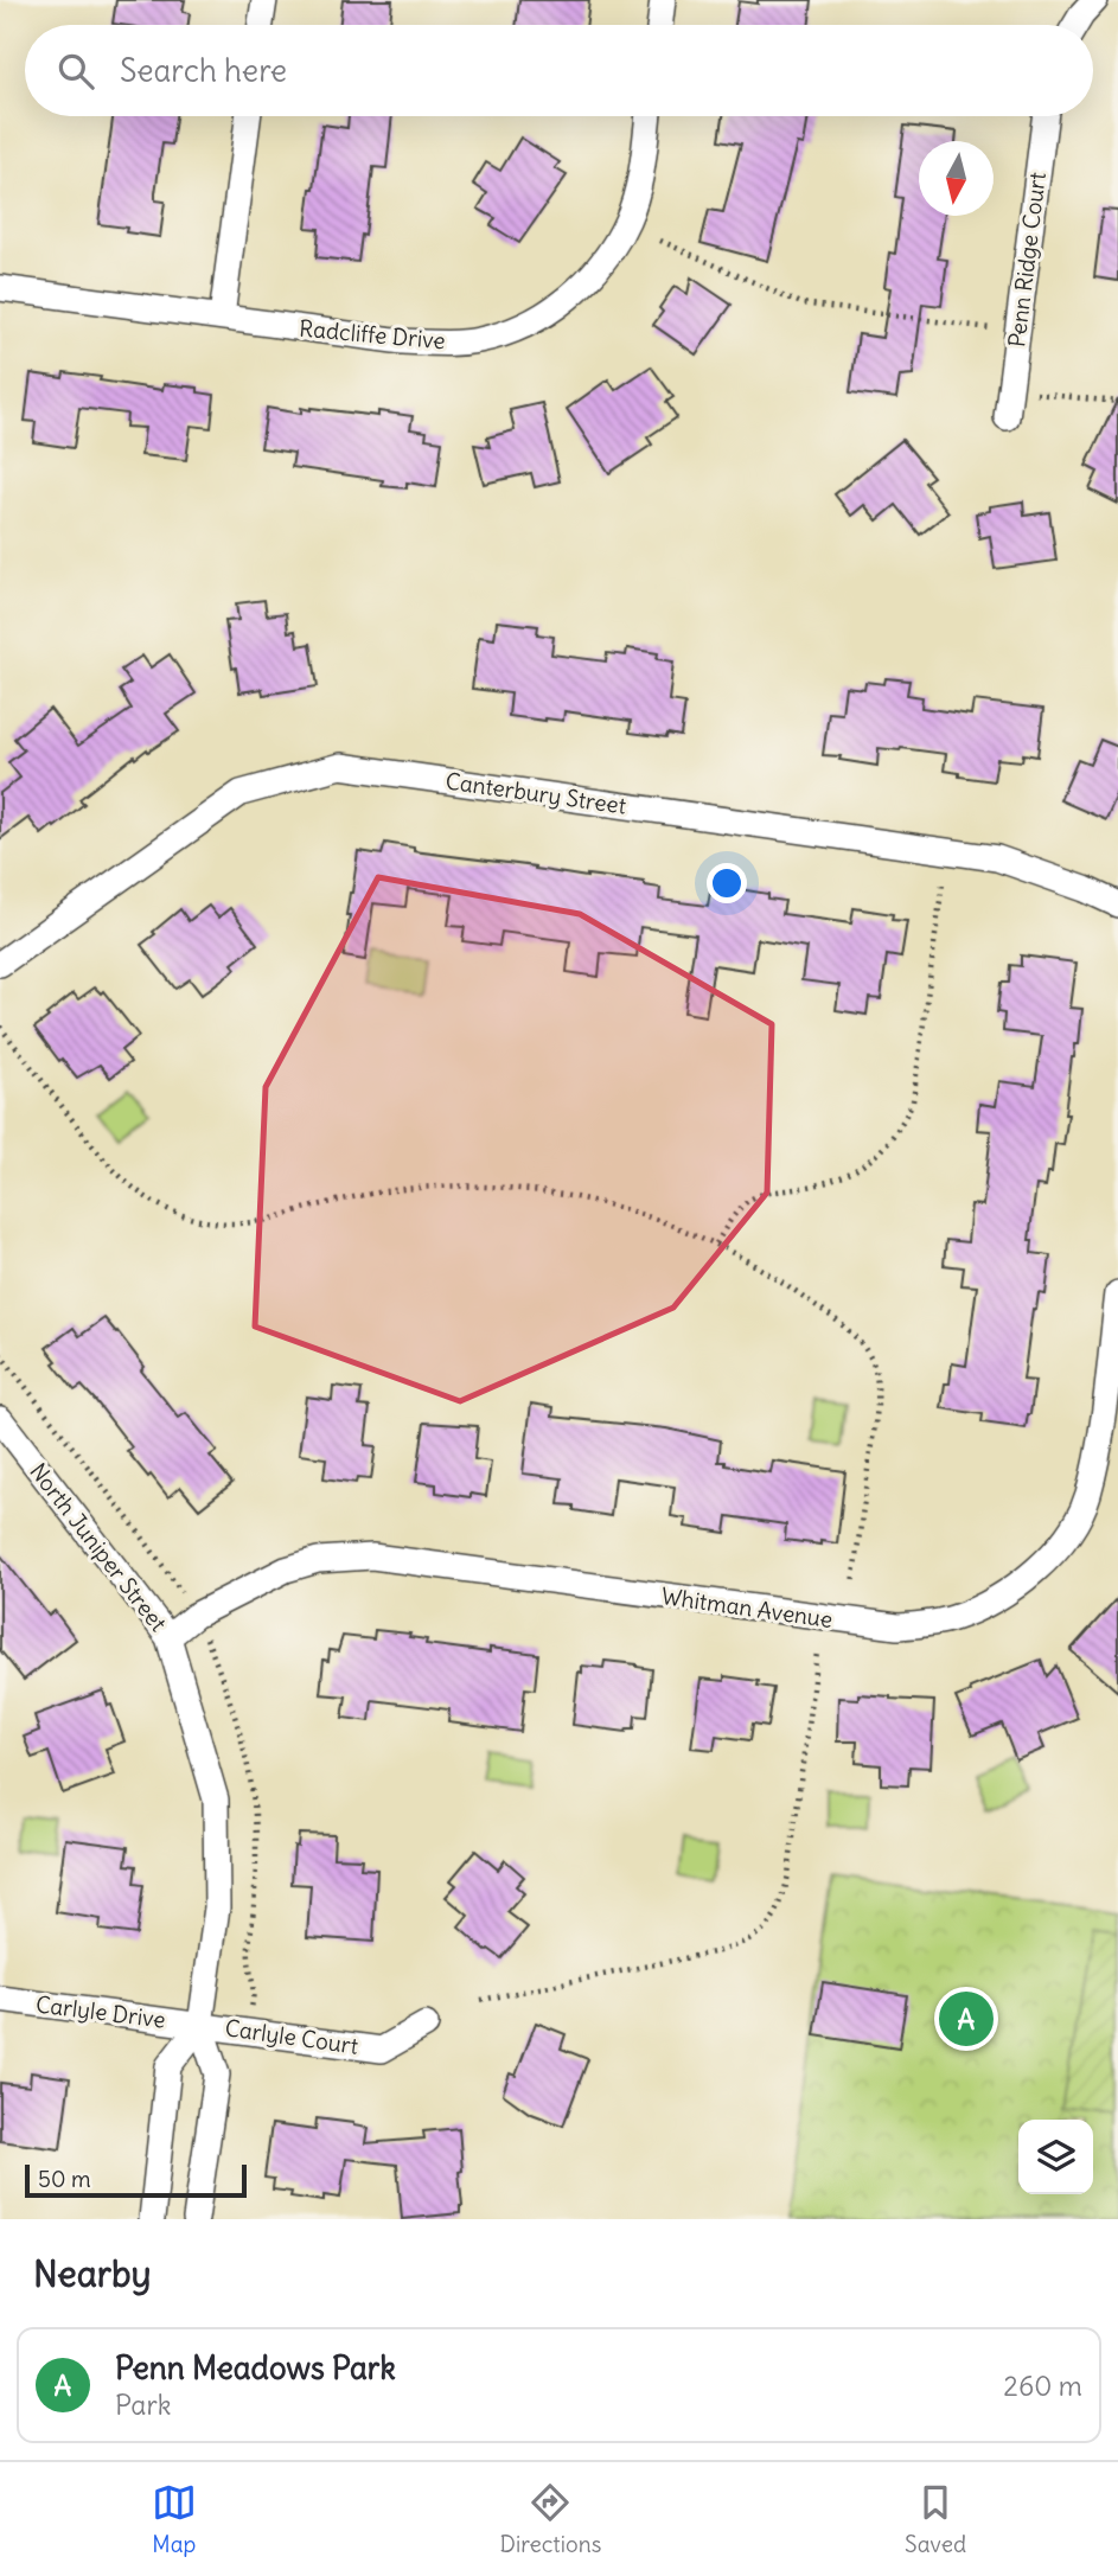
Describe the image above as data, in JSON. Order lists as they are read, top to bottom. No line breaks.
{"streets":{"street":["Penn Ridge Court","Radcliffe Drive","Canterbury Street","North Juniper Street","Whitman Avenue","Carlyle Drive","Carlyle Court"]},"crossings":[["North Juniper Street","Whitman Avenue"],["North Juniper Street","Carlyle Drive"],["North Juniper Street","Carlyle Court"],["Carlyle Drive","Carlyle Court"]],"scale_bar":"50 m","north":"bottom","page":{"search":"Search here","pins":"A","scale":"50 m","heading":"Nearby","list":[{"mark":"A","name":"Penn Meadows Park","note":"Park","value":"260 m"}],"nav":["Map","Directions","Saved"]}}
